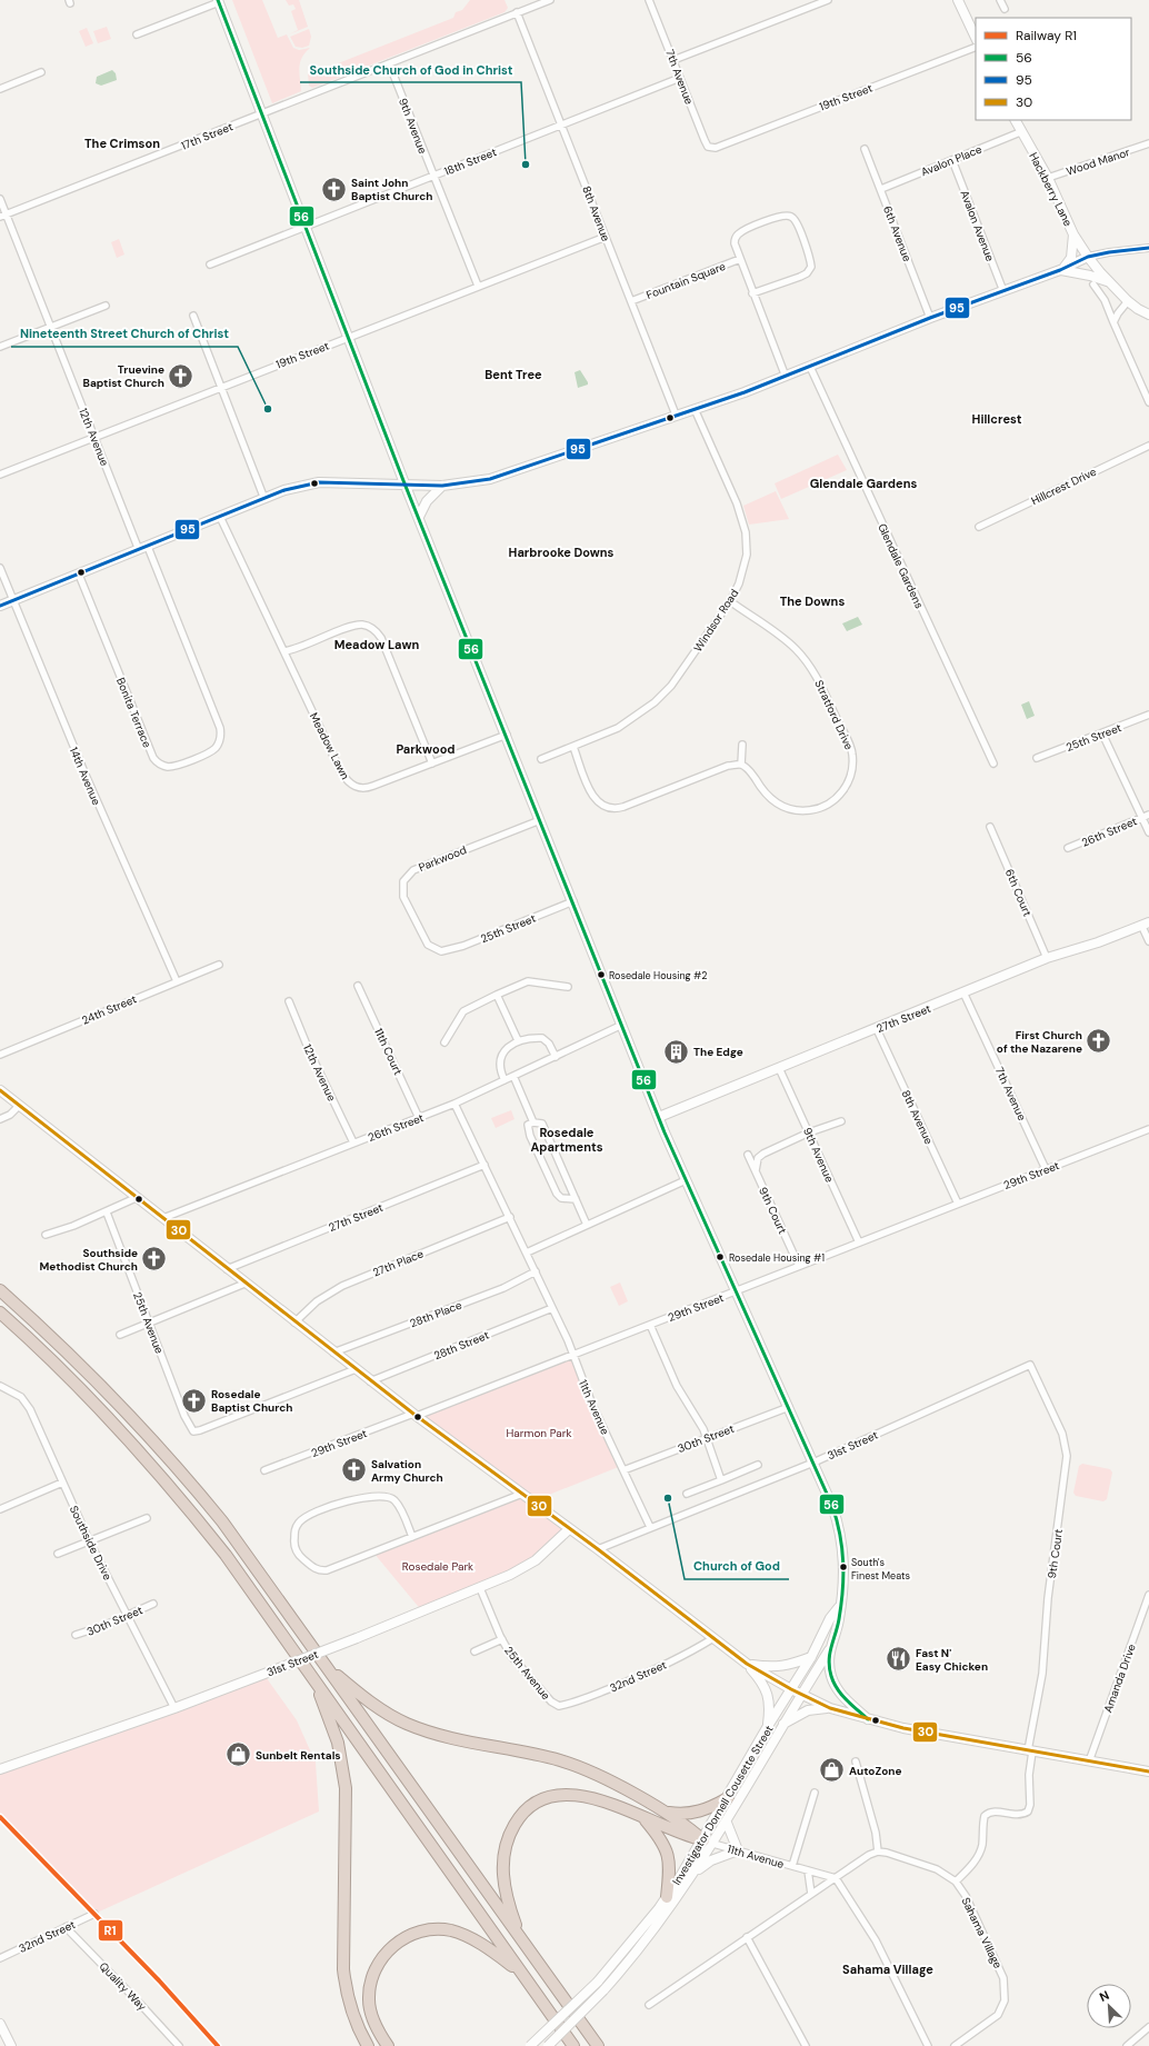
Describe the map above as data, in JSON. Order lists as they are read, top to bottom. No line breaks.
{"streets":{"main road":["Hackberry Lane","27th Street","31st Street","Investigator Dornell Cousette Street"],"street":["7th Avenue","19th Street","9th Avenue","17th Street","Avalon Place","18th Street","Wood Manor","8th Avenue","Avalon Avenue","6th Avenue","Fountain Square","12th Avenue","Hillcrest Drive","Glendale Gardens","Windsor Road","Bonita Terrace","Stratford Drive","25th Street","Meadow Lawn","14th Avenue","26th Street","Parkwood","6th Court","24th Street","11th Court","29th Street","9th Court","27th Place","28th Place","25th Avenue","28th Street","11th Avenue","30th Street","Southside Drive","32nd Street","Amanda Drive","Sahama Village","Quality Way"]},"crossings":[["7th Avenue","19th Street"],["7th Avenue","18th Street"],["7th Avenue","27th Street"],["7th Avenue","29th Street"],["19th Street","9th Avenue"],["19th Street","8th Avenue"],["19th Street","12th Avenue"],["9th Avenue","17th Street"],["9th Avenue","18th Street"],["9th Avenue","27th Street"],["9th Avenue","29th Street"],["17th Street","8th Avenue"],["17th Street","12th Avenue"],["Avalon Place","Hackberry Lane"],["Avalon Place","Avalon Avenue"],["Avalon Place","6th Avenue"],["18th Street","8th Avenue"],["Wood Manor","Hackberry Lane"],["8th Avenue","Fountain Square"],["8th Avenue","27th Street"],["8th Avenue","29th Street"],["12th Avenue","Bonita Terrace"],["12th Avenue","26th Street"],["Windsor Road","Stratford Drive"],["25th Street","Parkwood"],["14th Avenue","24th Street"],["26th Street","11th Court"],["6th Court","27th Street"],["29th Street","9th Court"],["29th Street","11th Avenue"],["9th Court","31st Street"],["9th Court","Sahama Village"],["28th Place","11th Avenue"],["25th Avenue","31st Street"],["25th Avenue","32nd Street"],["28th Street","11th Avenue"],["11th Avenue","30th Street"],["11th Avenue","31st Street"],["11th Avenue","Investigator Dornell Cousette Street"],["30th Street","Southside Drive"],["31st Street","Southside Drive"],["32nd Street","Quality Way"]],"districts":["The Crimson","Bent Tree","Hillcrest","Glendale Gardens","Harbrooke Downs","The Downs","Meadow Lawn","Parkwood","Rosedale Apartments","Sahama Village"],"parks":["Harmon Park","Rosedale Park"],"places":{"other":["Southside Church of God in Christ","Nineteenth Street Church of Christ","Rosedale Housing #2","Rosedale Housing #1","Church of God","South's Finest Meats"],"church":["Saint John Baptist Church","Truevine Baptist Church","First Church of the Nazarene","Southside Methodist Church","Rosedale Baptist Church","Salvation Army Church"],"building":["The Edge"],"restaurant":["Fast N' Easy Chicken"],"shop":["Sunbelt Rentals","AutoZone"]},"lines":["transit line 56","transit line 95","transit line 30","rail line R1"],"legend":["Railway R1","56","95","30"],"north":"top left"}
